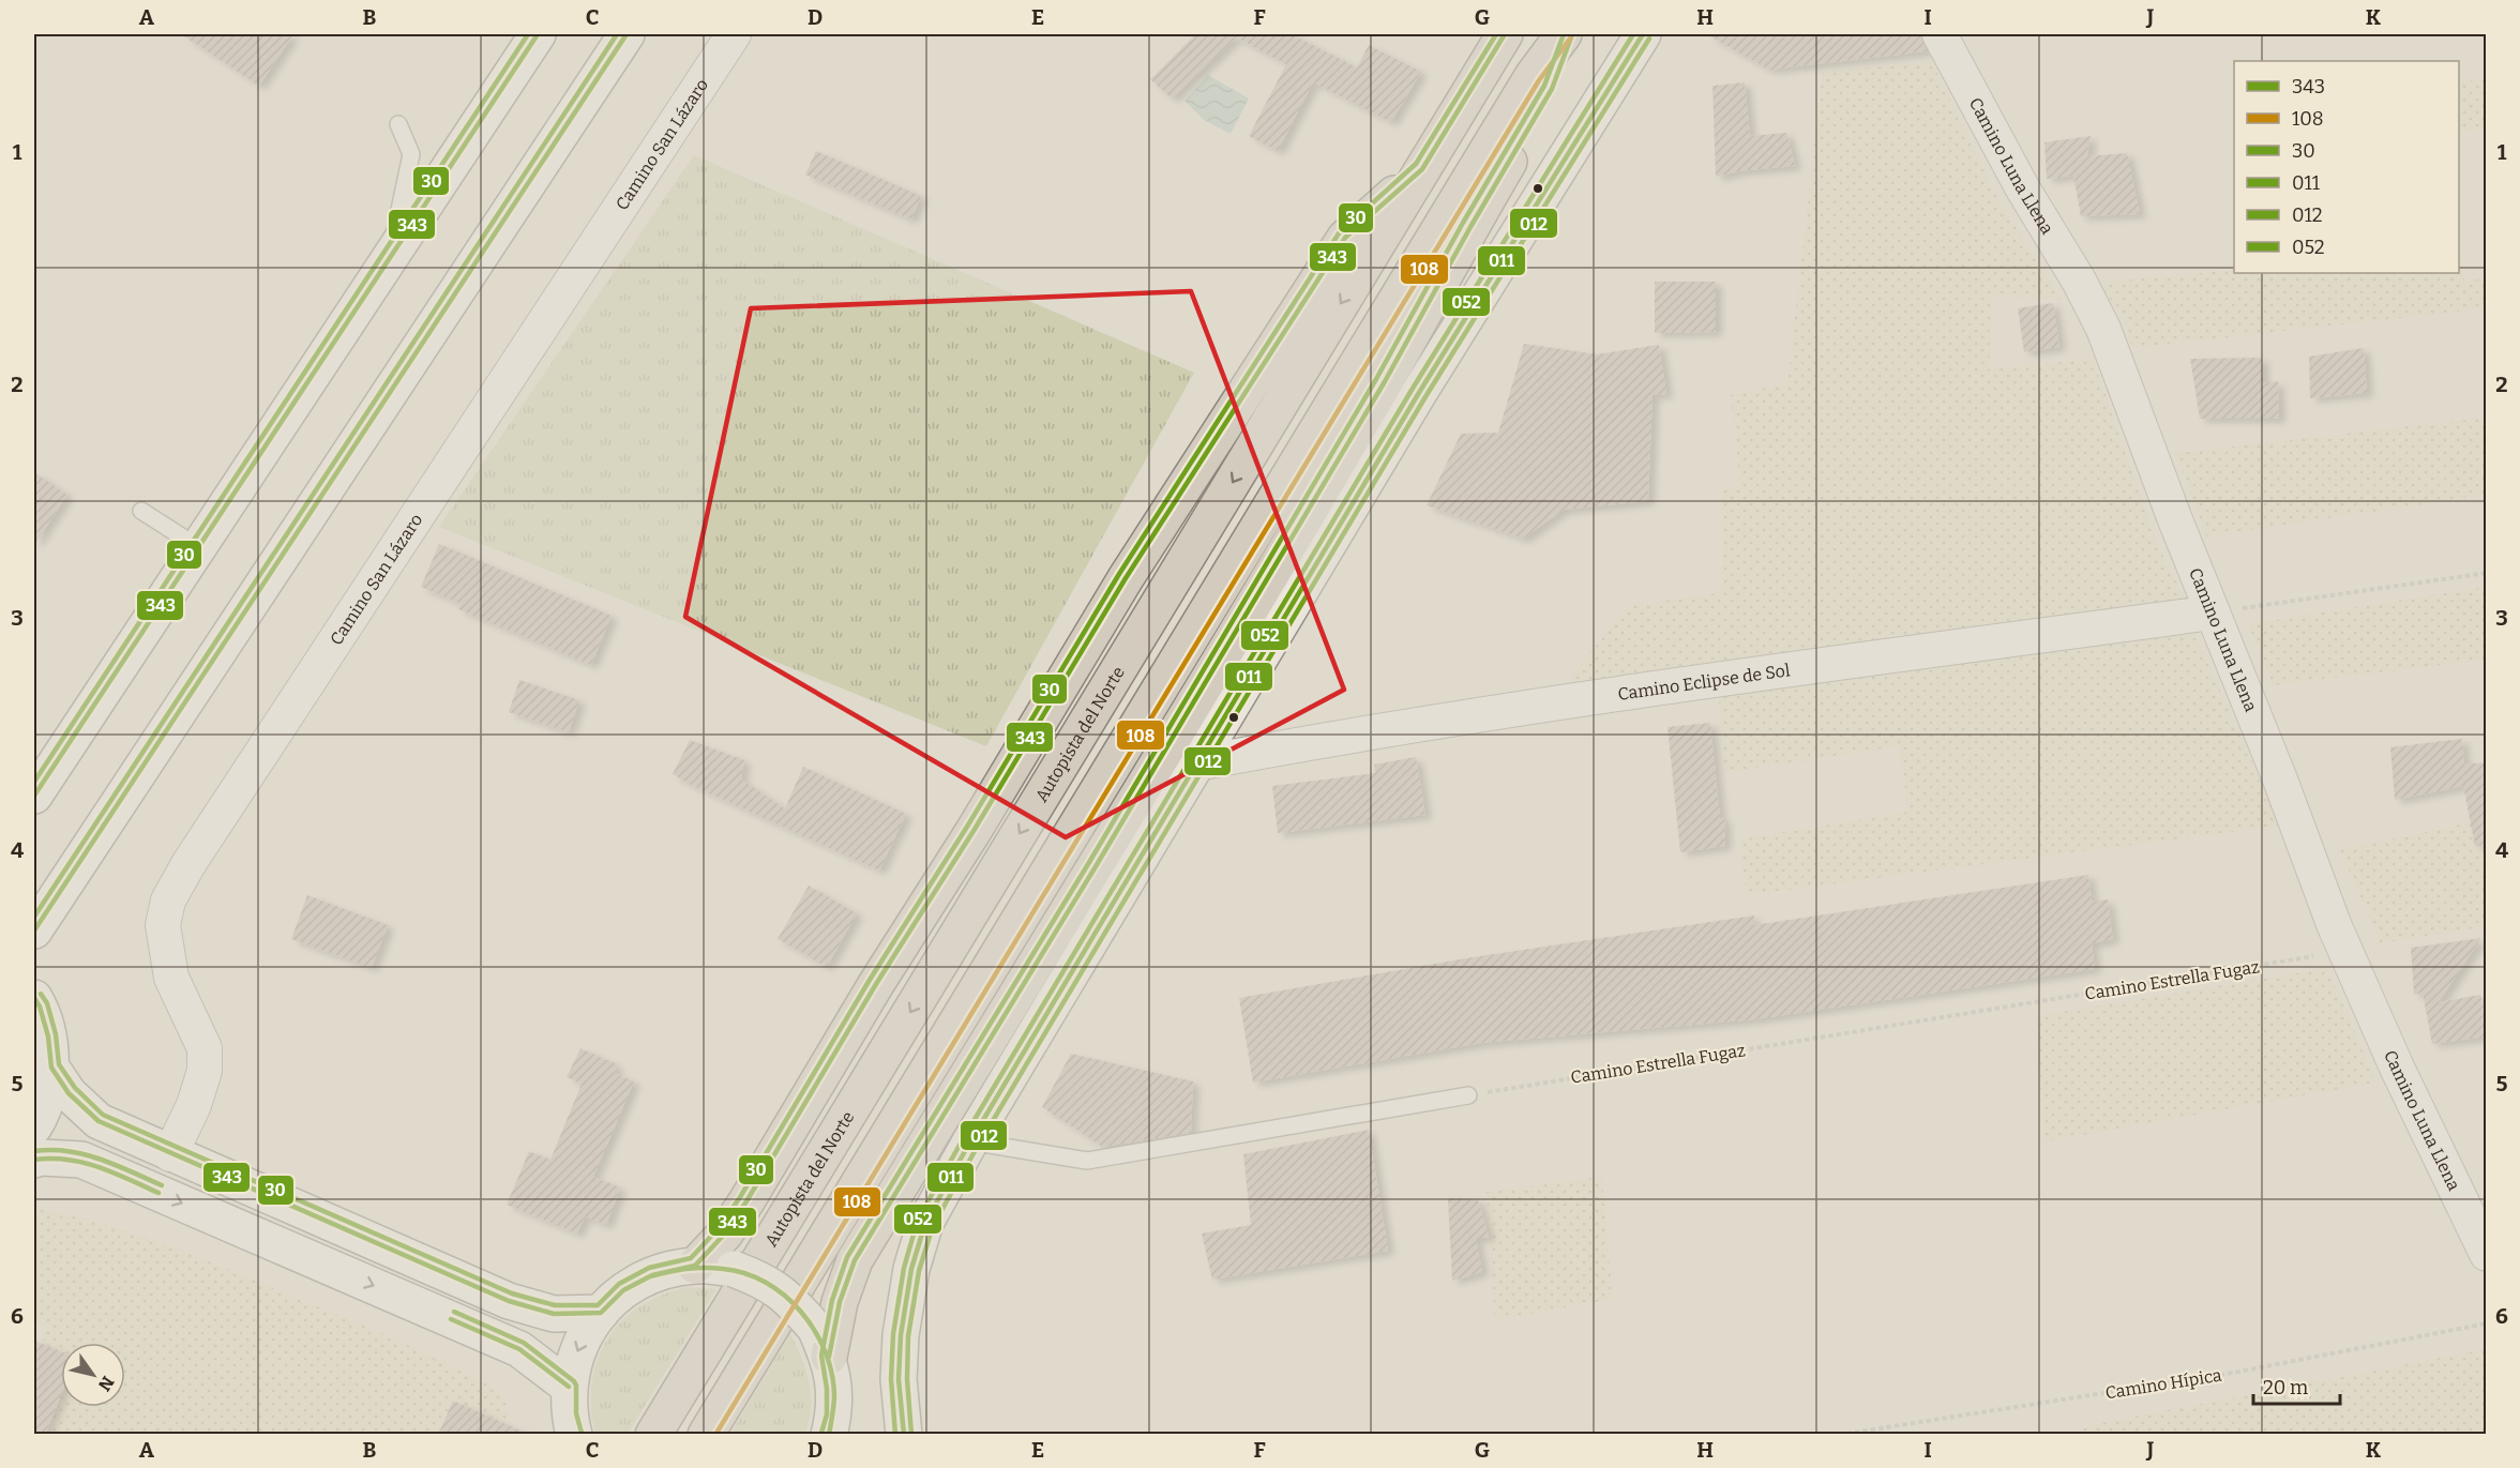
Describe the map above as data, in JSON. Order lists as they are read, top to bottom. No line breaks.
{"streets":{"highway":["Autopista del Norte"],"street":["Camino San Lázaro","Camino Luna Llena","Camino Eclipse de Sol"],"path":["Camino Estrella Fugaz","Camino Hípica"]},"crossings":[["Camino Luna Llena","Camino Eclipse de Sol"],["Camino Luna Llena","Camino Estrella Fugaz"]],"lines":["transit line 343","transit line 30","transit line 011","transit line 052","transit line 108","transit line 012"],"legend":["343","108","30","011","012","052"],"scale_bar":"20 m","north":"bottom right","grid":{"columns":["A","B","C","D","E","F","G","H","I","J","K"],"rows":["1","2","3","4","5","6"]}}
